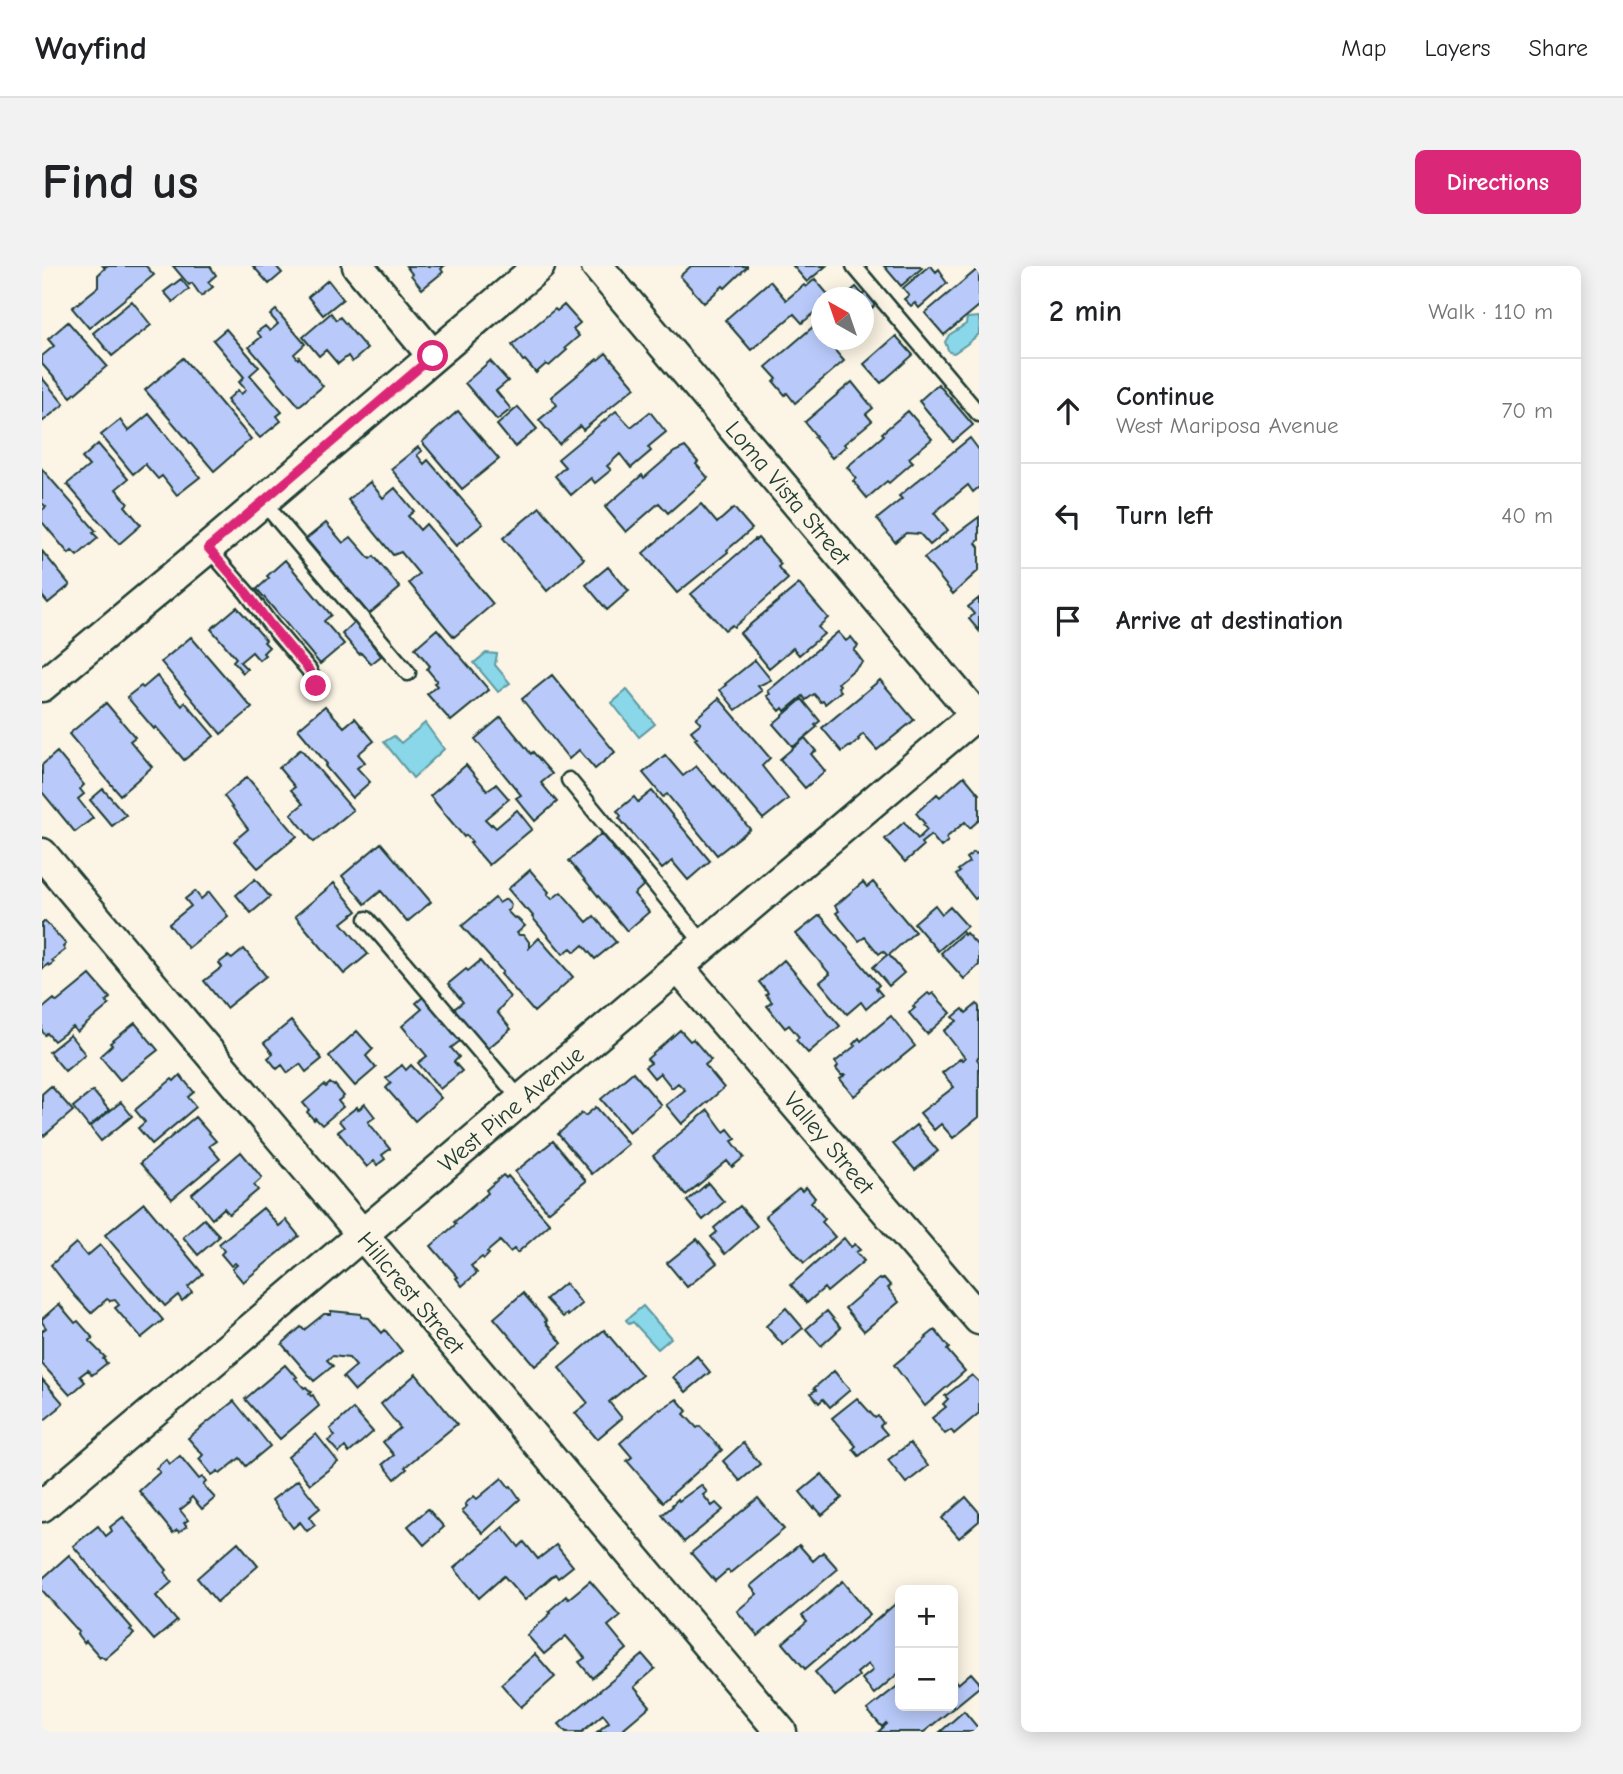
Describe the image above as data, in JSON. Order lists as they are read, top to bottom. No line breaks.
{"streets":{"street":["Loma Vista Street","West Pine Avenue","Valley Street","Hillcrest Street"]},"crossings":[["Loma Vista Street","West Pine Avenue"],["West Pine Avenue","Valley Street"],["West Pine Avenue","Hillcrest Street"]],"north":"top left","page":{"header":"Wayfind","nav":["Map","Layers","Share"],"buttons":"Directions","title":"Find us","heading":["2 min","Walk · 110 m"],"list":[["Continue","West Mariposa Avenue","70 m"],["Turn left","40 m"],"Arrive at destination"],"map_buttons":["+","−"]}}
